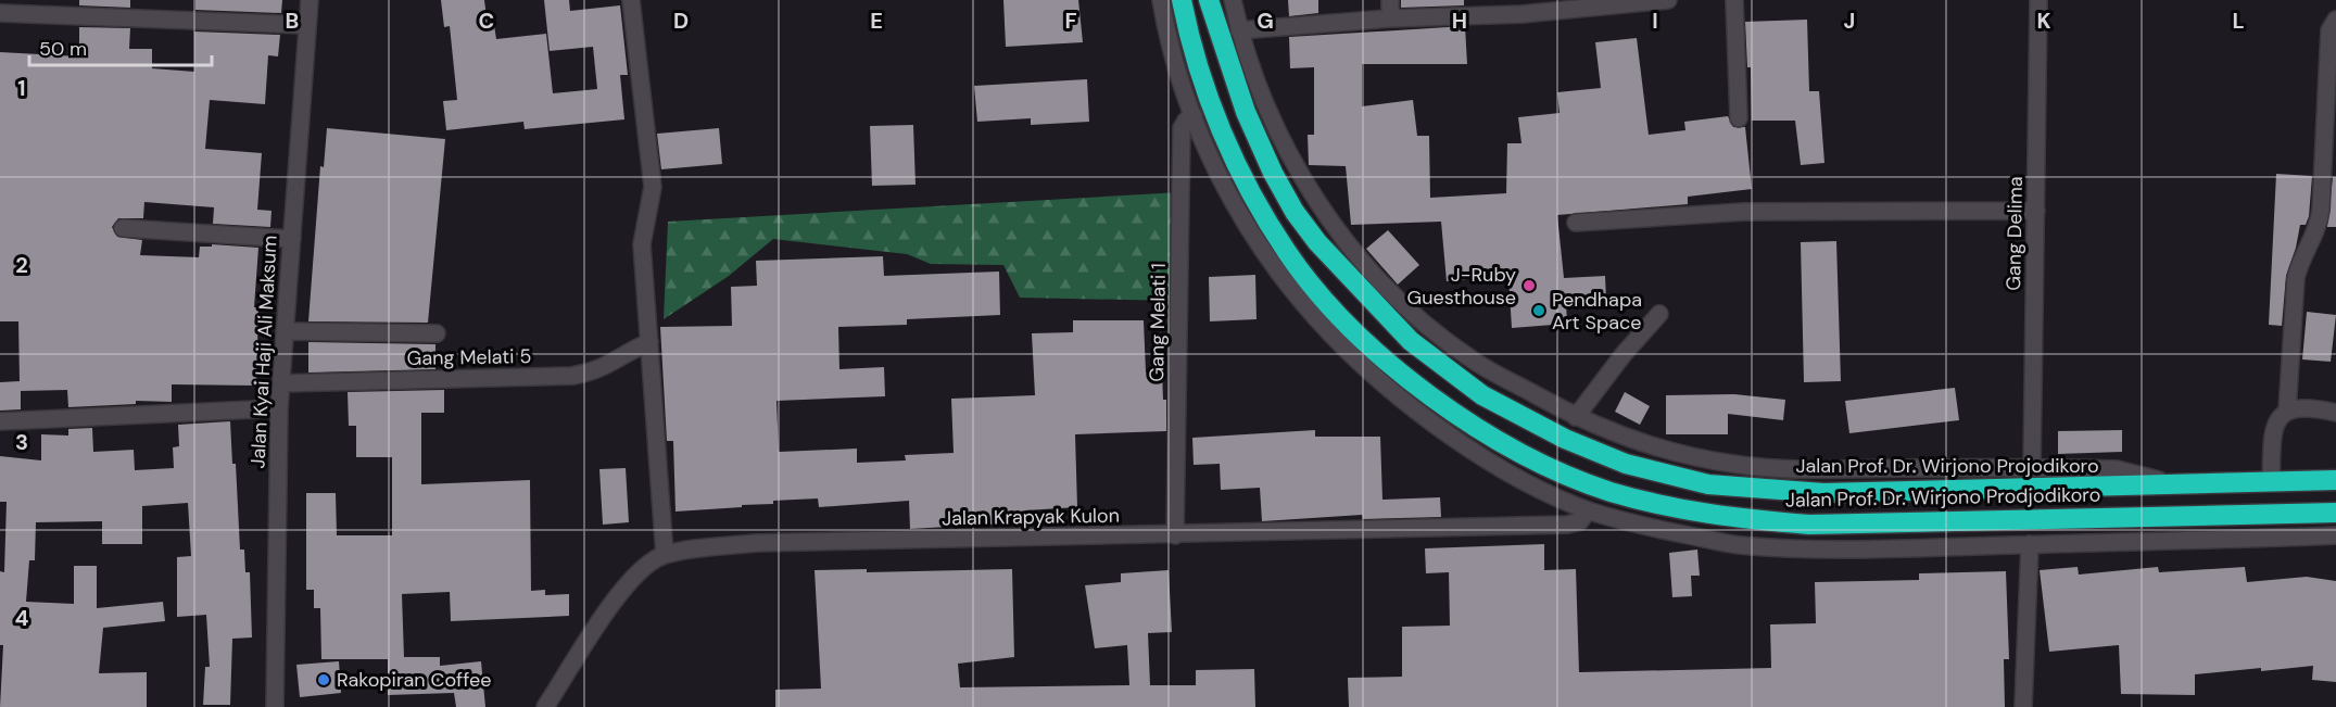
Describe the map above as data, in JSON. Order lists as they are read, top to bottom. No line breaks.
{"streets":{"highway":["Jalan Prof. Dr. Wirjono Projodikoro","Jalan Prof. Dr. Wirjono Prodjodikoro"],"street":["Gang Delima","Gang Melati 1","Jalan Kyai Haji Ali Maksum","Gang Melati 5","Jalan Krapyak Kulon"]},"crossings":[["Gang Melati 1","Jalan Krapyak Kulon"],["Jalan Kyai Haji Ali Maksum","Gang Melati 5"]],"places":["J-Ruby Guesthouse","Pendhapa Art Space","Rakopiran Coffee"],"scale_bar":"50 m","grid":{"columns":["B","C","D","E","F","G","H","I","J","K","L"],"rows":["1","2","3","4"]}}
